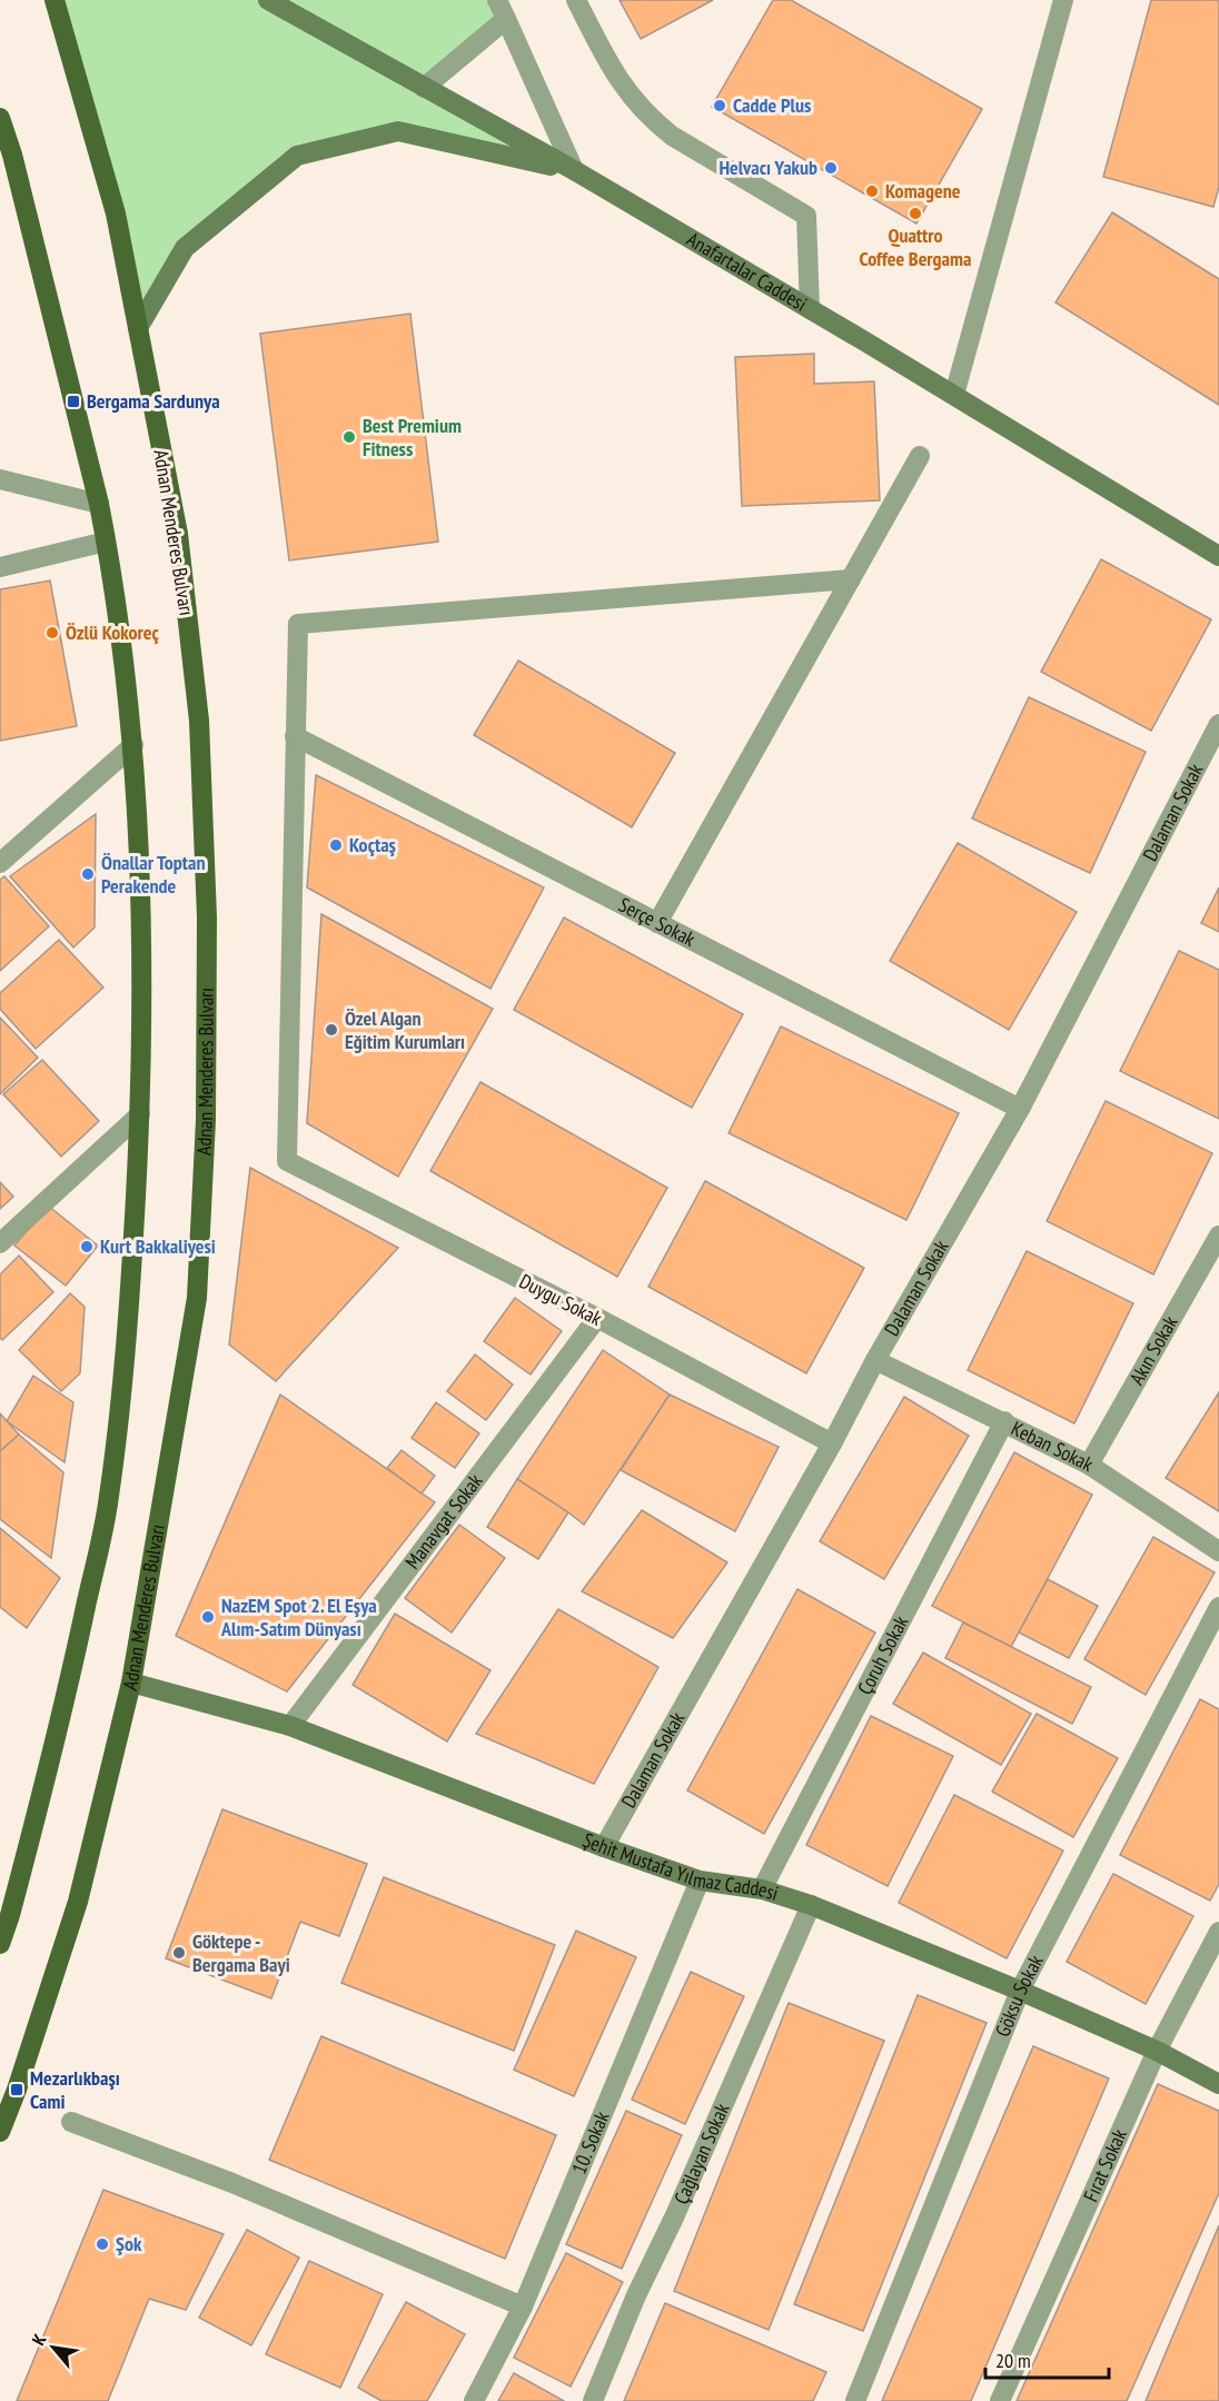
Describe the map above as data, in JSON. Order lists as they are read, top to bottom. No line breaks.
{"streets":{"main road":["Adnan Menderes Bulvarı"],"street":["Anafartalar Caddesi","Dalaman Sokak","Serçe Sokak","Duygu Sokak","Akın Sokak","Keban Sokak","Manavgat Sokak","Çoruh Sokak","Şehit Mustafa Yılmaz Caddesi","Göksu Sokak","10. Sokak","Çağlayan Sokak","Fırat Sokak"]},"crossings":[["Adnan Menderes Bulvarı","Şehit Mustafa Yılmaz Caddesi"],["Dalaman Sokak","Serçe Sokak"],["Dalaman Sokak","Duygu Sokak"],["Dalaman Sokak","Keban Sokak"],["Dalaman Sokak","Şehit Mustafa Yılmaz Caddesi"],["Serçe Sokak","Duygu Sokak"],["Duygu Sokak","Manavgat Sokak"],["Akın Sokak","Keban Sokak"],["Keban Sokak","Çoruh Sokak"],["Manavgat Sokak","Şehit Mustafa Yılmaz Caddesi"],["Çoruh Sokak","Şehit Mustafa Yılmaz Caddesi"],["Şehit Mustafa Yılmaz Caddesi","Göksu Sokak"],["Şehit Mustafa Yılmaz Caddesi","10. Sokak"],["Şehit Mustafa Yılmaz Caddesi","Çağlayan Sokak"],["Şehit Mustafa Yılmaz Caddesi","Fırat Sokak"]],"places":{"other":["Cadde Plus","Helvacı Yakub","Komagene","Quattro Coffee Bergama","Best Premium Fitness","Özlü Kokoreç","Koçtaş","Önallar Toptan Perakende","Özel Algan Eğitim Kurumları","Kurt Bakkaliyesi","NazEM Spot 2. El Eşya Alım-Satım Dünyası","Göktepe - Bergama Bayi","Şok"],"transit":["Bergama Sardunya","Mezarlıkbaşı Cami"]},"scale_bar":"20 m","north":"top left"}
